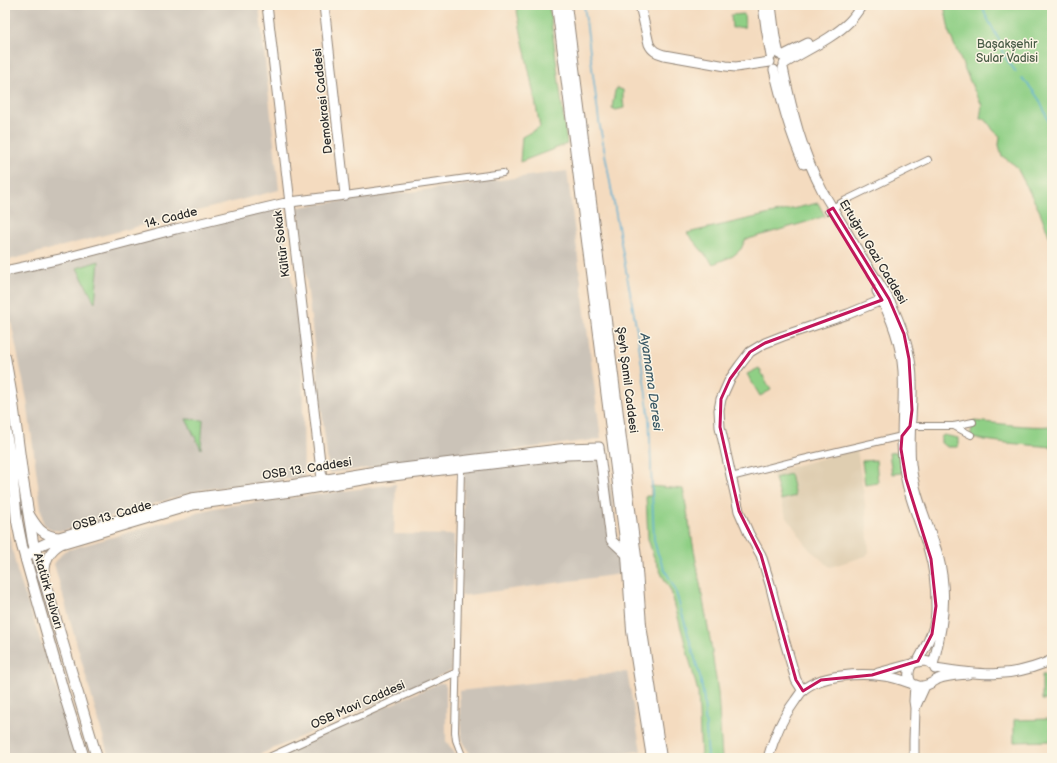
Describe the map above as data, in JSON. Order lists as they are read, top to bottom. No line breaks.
{"streets":{"main road":["Şeyh Şamil Caddesi","Atatürk Bulvarı"],"street":["Demokrasi Caddesi","14. Cadde","Kültür Sokak","Ertuğrul Gazi Caddesi","OSB 13. Caddesi","OSB 13. Cadde","OSB Mavi Caddesi"]},"crossings":[["Demokrasi Caddesi","14. Cadde"],["14. Cadde","Kültür Sokak"],["Kültür Sokak","OSB 13. Caddesi"],["Şeyh Şamil Caddesi","OSB 13. Caddesi"],["OSB 13. Caddesi","OSB 13. Cadde"],["OSB 13. Caddesi","Atatürk Bulvarı"],["OSB 13. Cadde","Atatürk Bulvarı"]],"water":["Ayamama Deresi"],"parks":["Başakşehir Sular Vadisi"]}
